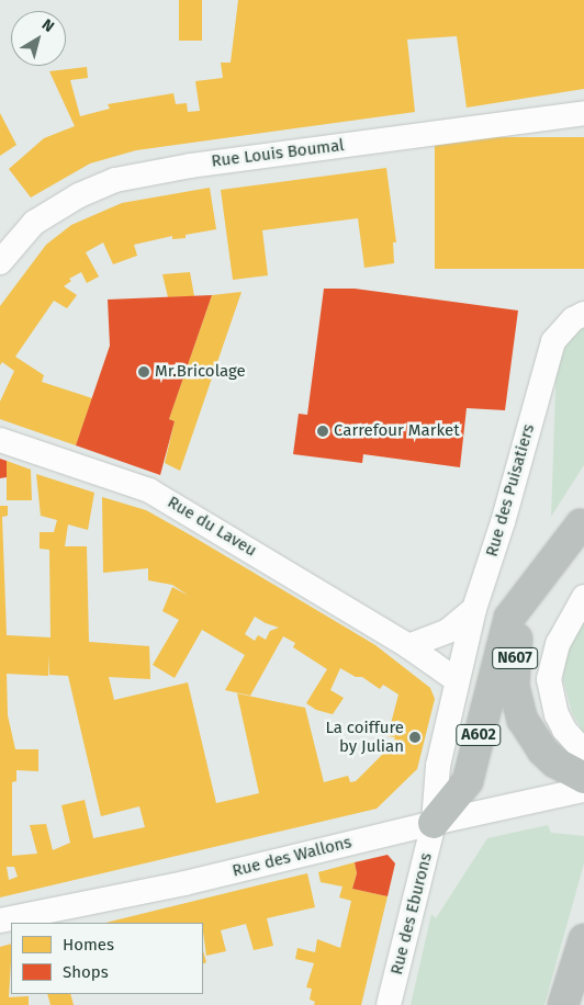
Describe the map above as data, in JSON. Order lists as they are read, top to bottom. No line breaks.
{"streets":{"highway":["N607","A602"],"street":["Rue Louis Boumal","Rue des Puisatiers","Rue du Laveu","Rue des Wallons","Rue des Eburons"]},"crossings":[["Rue des Puisatiers","Rue du Laveu"],["Rue des Puisatiers","Rue des Eburons"],["Rue du Laveu","Rue des Eburons"],["N607","A602"],["A602","Rue des Wallons"],["A602","Rue des Eburons"],["Rue des Wallons","Rue des Eburons"]],"places":["Mr.Bricolage","Carrefour Market","La coiffure by Julian"],"legend":["Homes","Shops"],"north":"top right"}
